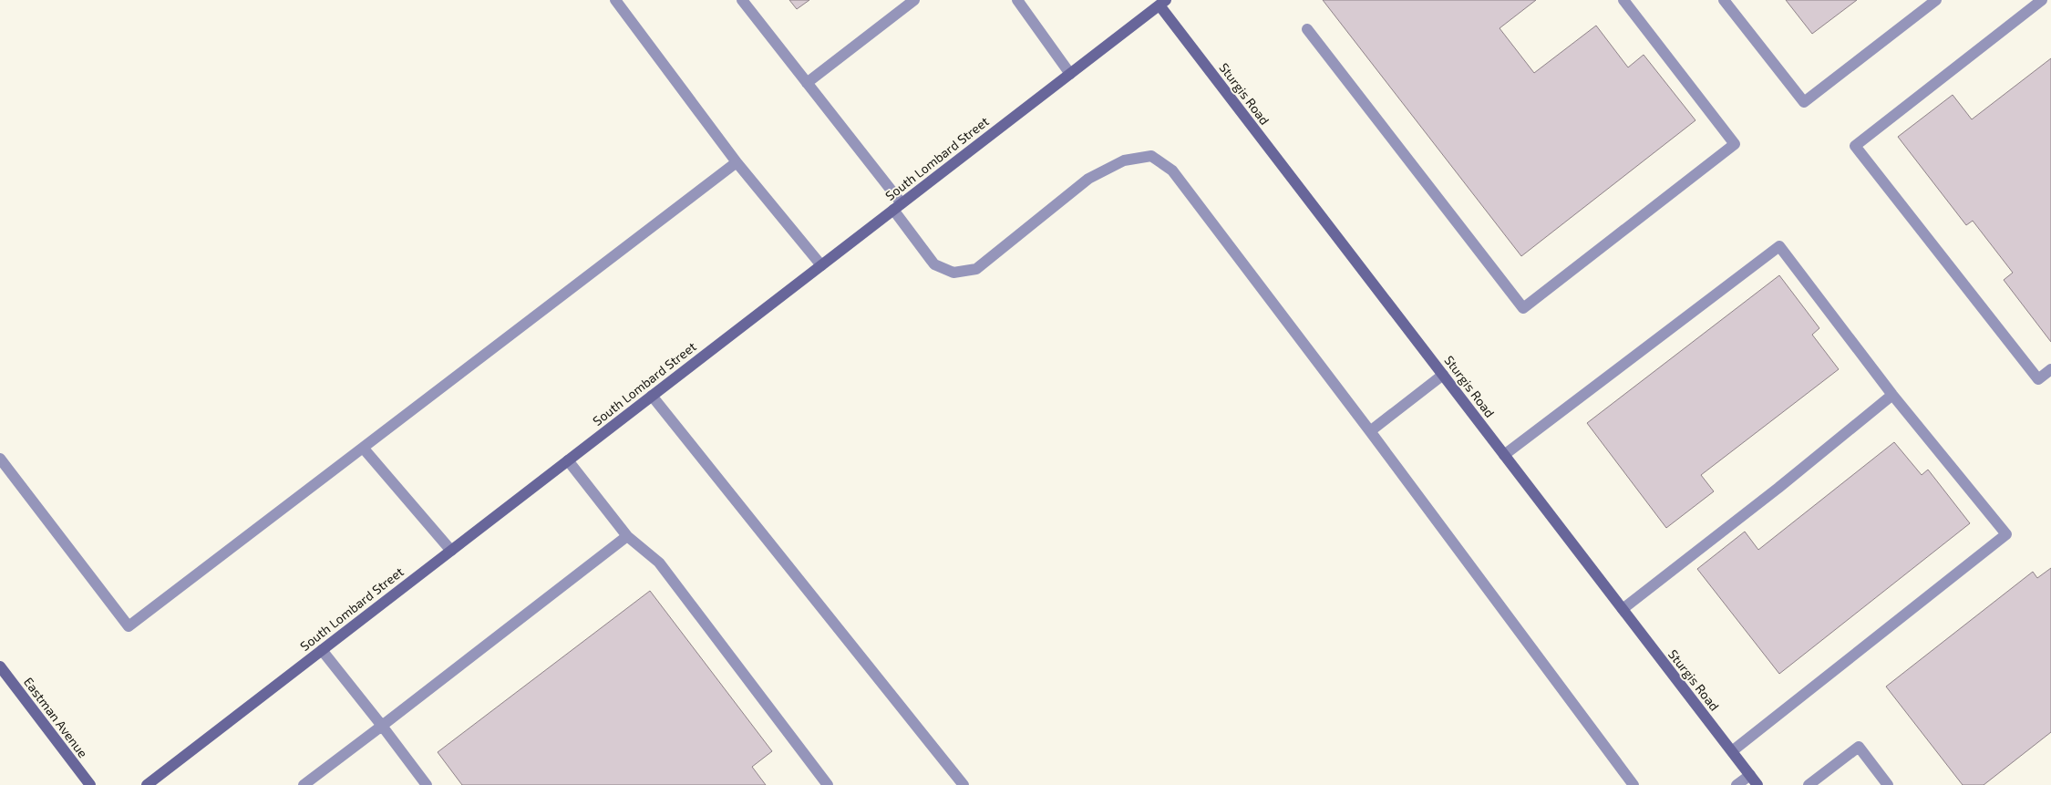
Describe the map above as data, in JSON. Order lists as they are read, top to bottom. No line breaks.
{"streets":{"street":["Sturgis Road","South Lombard Street","Eastman Avenue"]},"crossings":[["Sturgis Road","South Lombard Street"]]}
